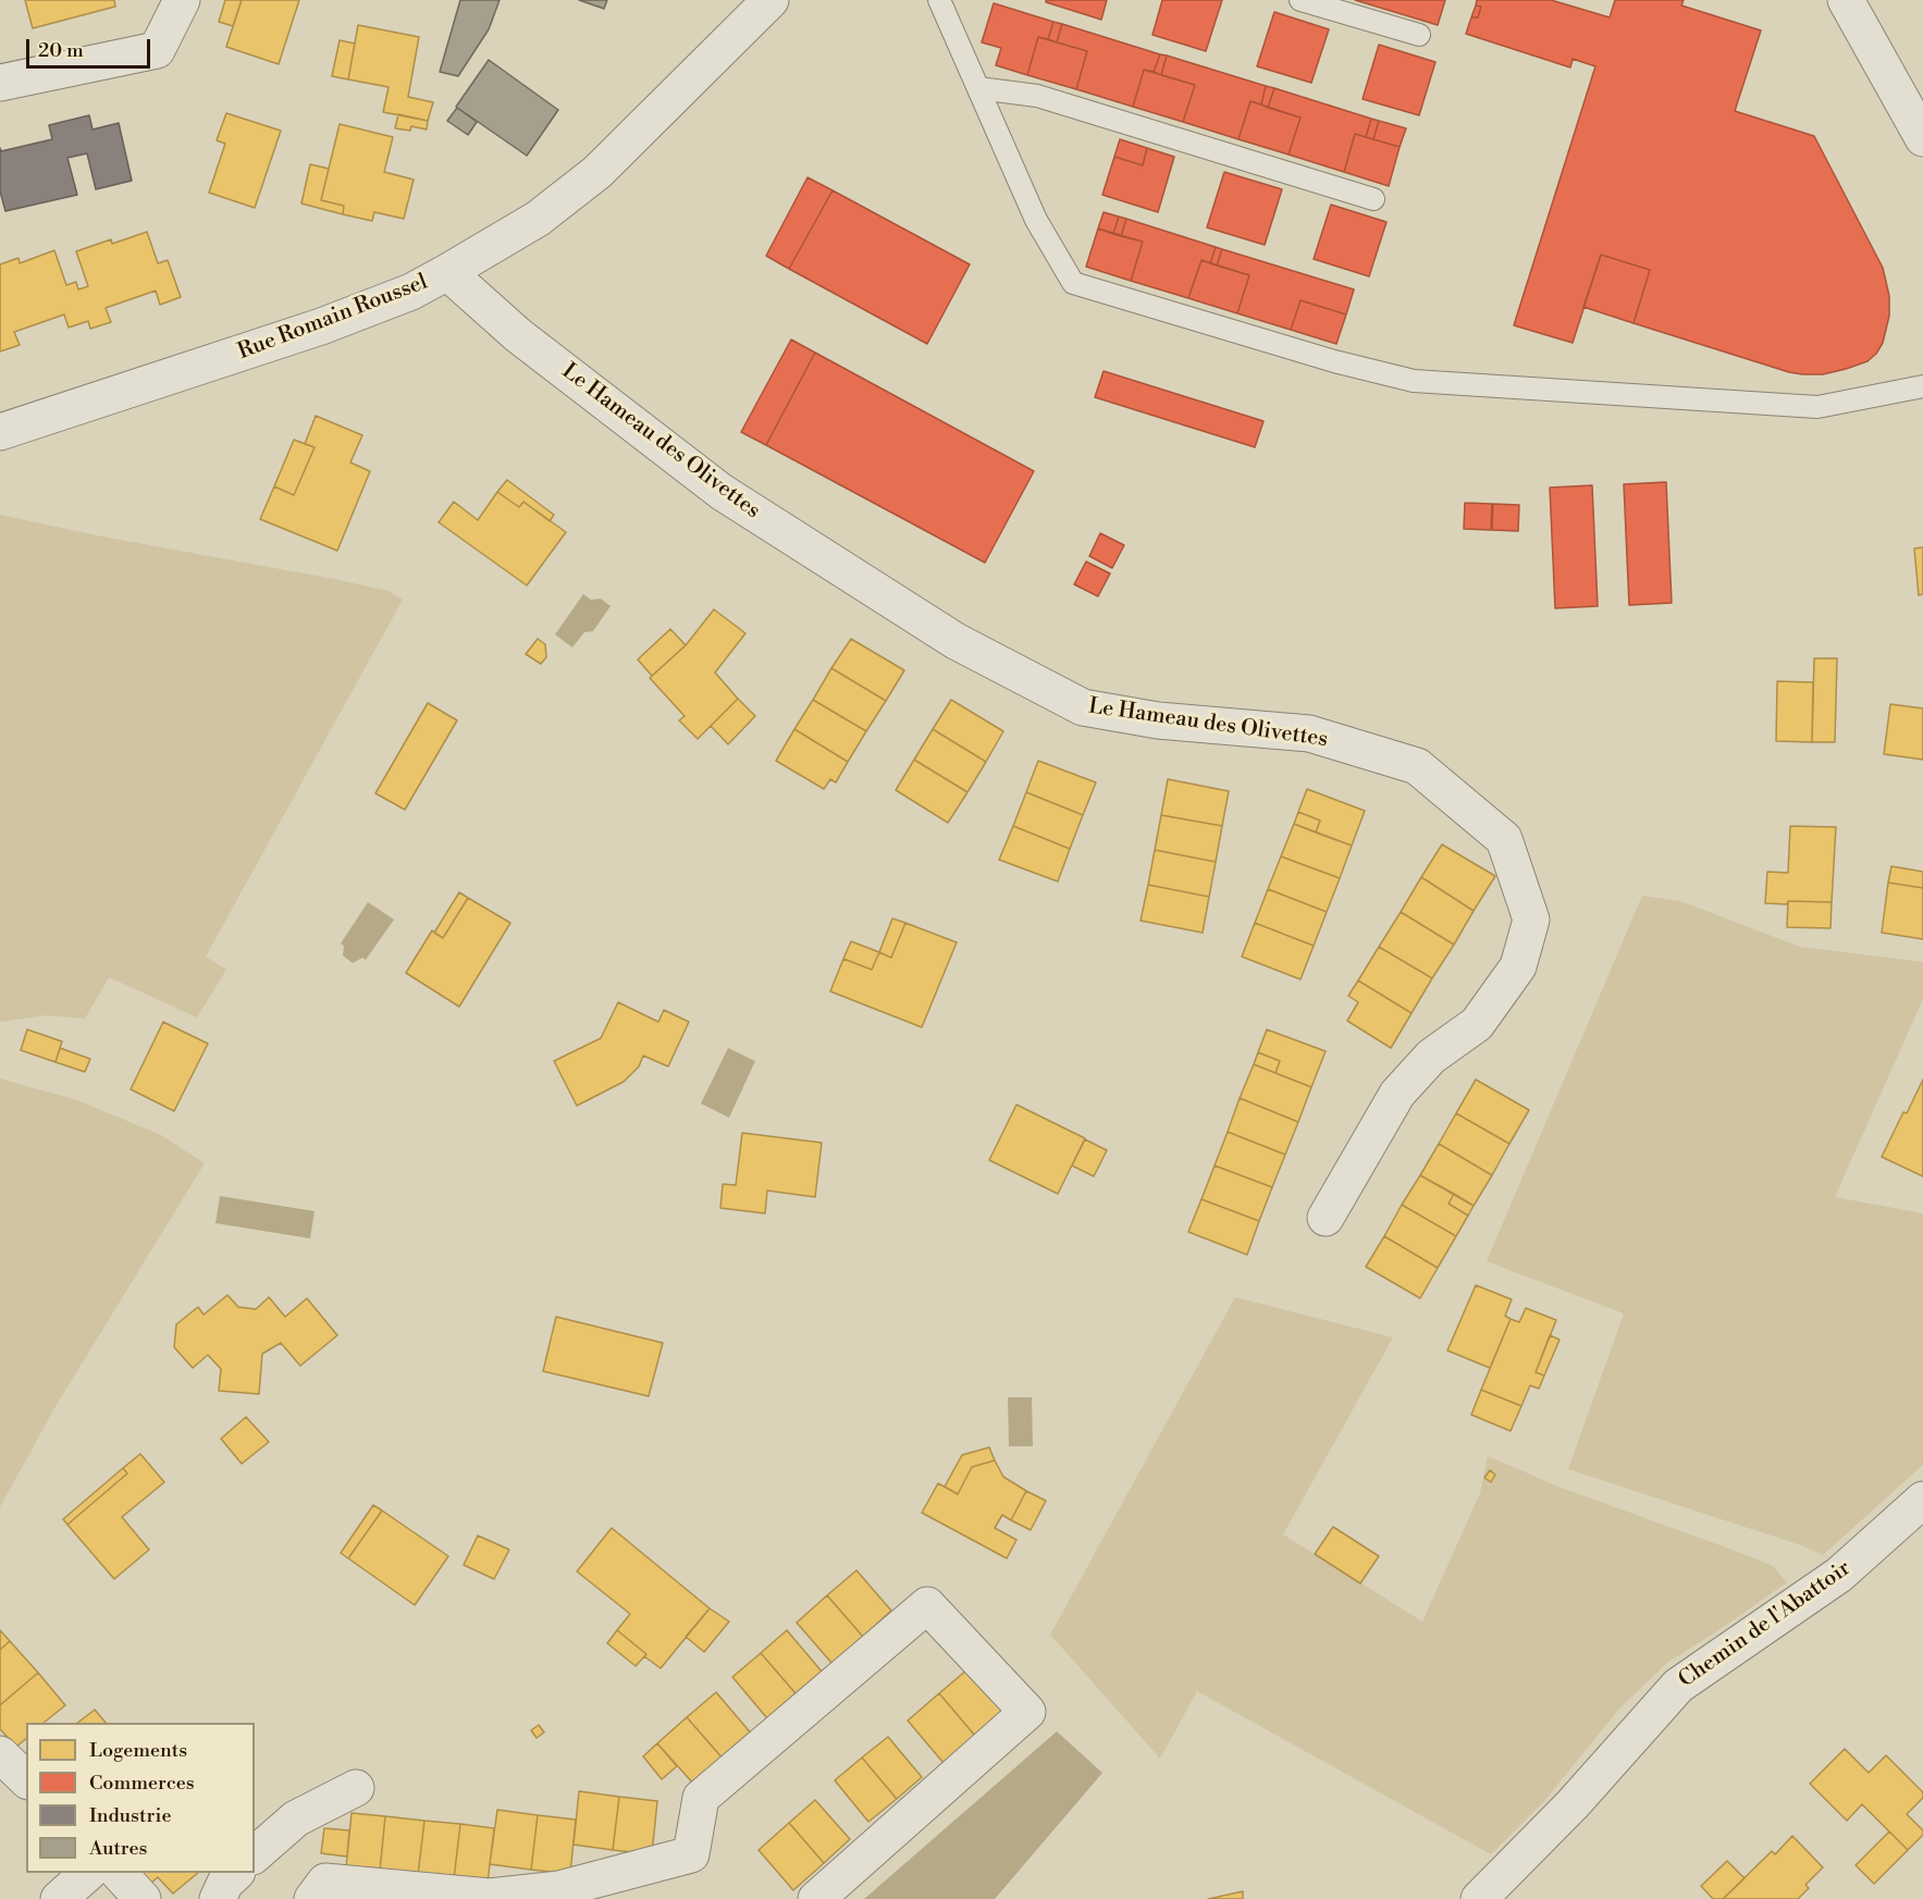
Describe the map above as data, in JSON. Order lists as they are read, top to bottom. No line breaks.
{"streets":{"street":["Rue Romain Roussel","Le Hameau des Olivettes","Chemin de l'Abattoir"]},"crossings":[["Rue Romain Roussel","Le Hameau des Olivettes"]],"legend":["Logements","Commerces","Industrie","Autres"],"scale_bar":"20 m"}
